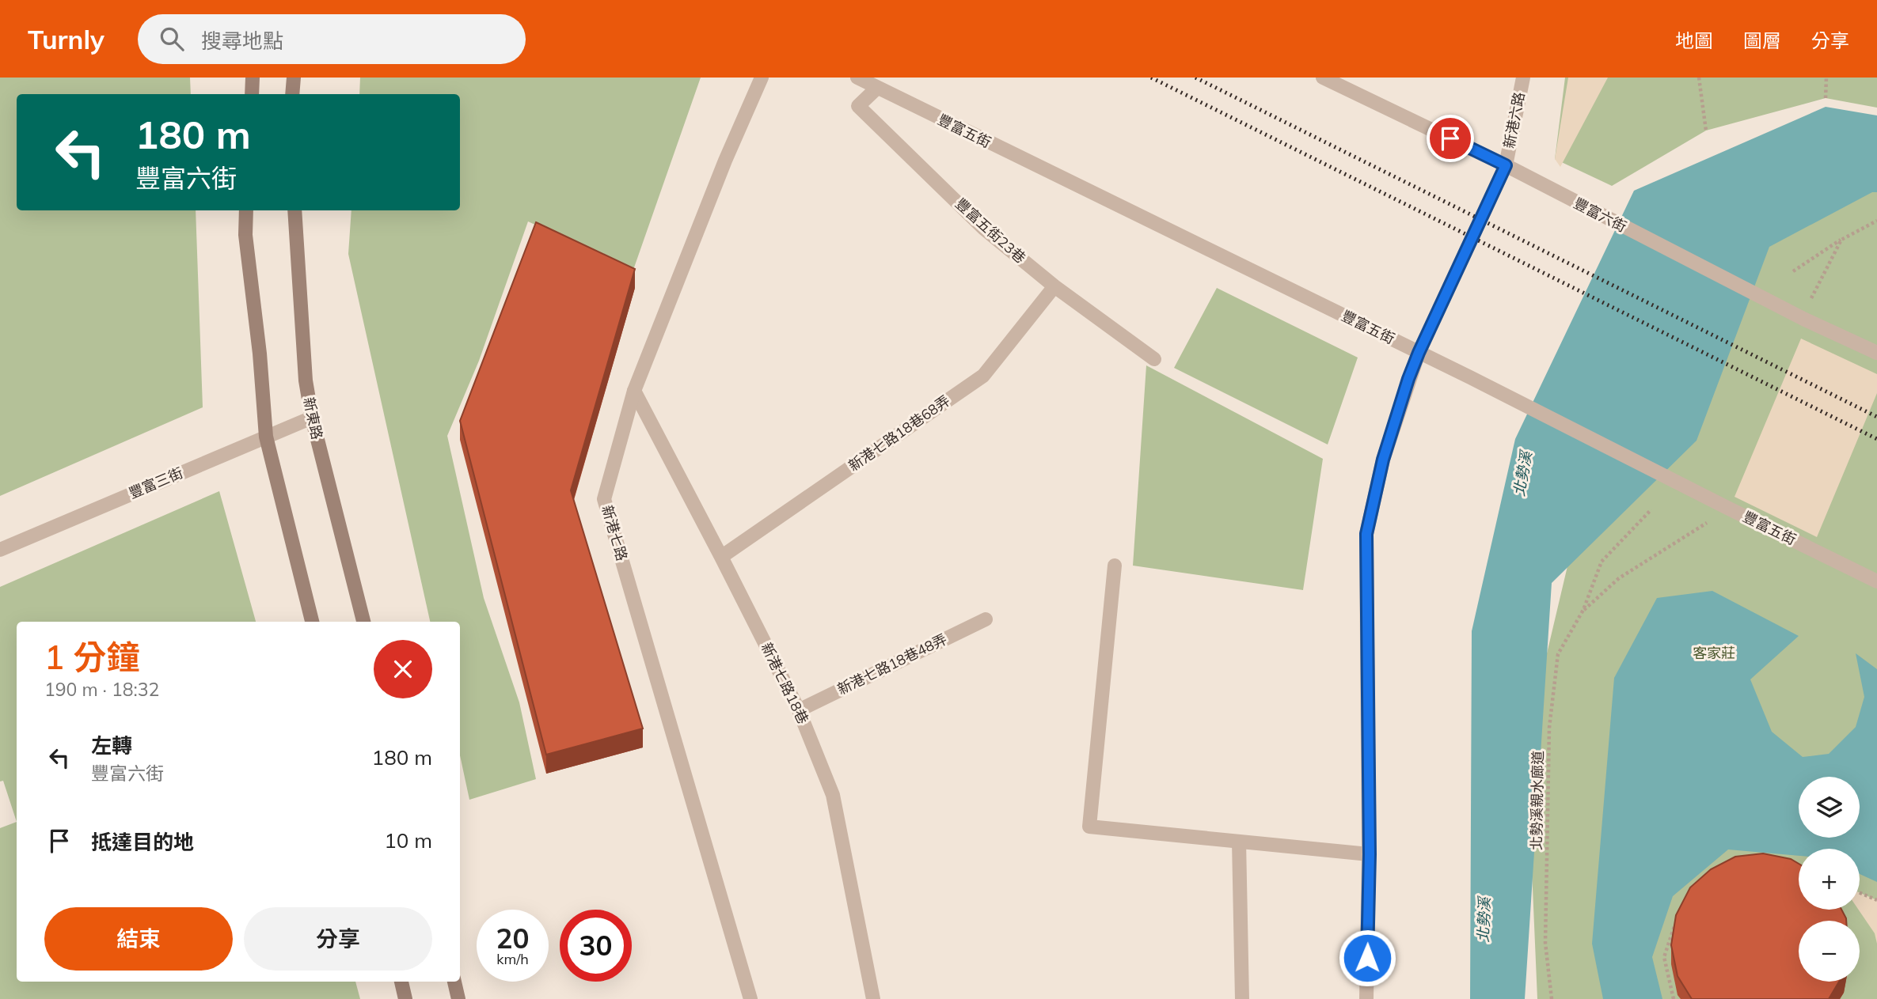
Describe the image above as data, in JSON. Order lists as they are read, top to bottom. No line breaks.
{"streets":{"main road":["新東路"],"street":["新港六路","豐富五街","豐富六街","豐富五街23巷","新港七路18巷68弄","豐富三街","新港七路","新港七路18巷48弄","新港七路18巷"],"path":["北勢溪親水廊道"]},"crossings":[["新港六路","豐富五街"],["新港六路","豐富六街"],["豐富五街","豐富五街23巷"],["豐富五街23巷","新港七路18巷68弄"],["新東路","豐富三街"],["新港七路18巷68弄","新港七路18巷"],["新港七路","新港七路18巷"],["新港七路18巷48弄","新港七路18巷"]],"water":["北勢溪"],"parks":["客家莊"],"page":{"header":"Turnly","search":"搜尋地點","nav":["地圖","圖層","分享"],"turn":["180 m","豐富六街"],"heading":["1 分鐘","190 m · 18:32"],"list":[{"name":"左轉","note":"豐富六街","value":"180 m"},{"name":"抵達目的地","value":"10 m"}],"map_buttons":["+","−"],"buttons":["結束","分享"],"speed":"20 km/h","limit":"30"}}
